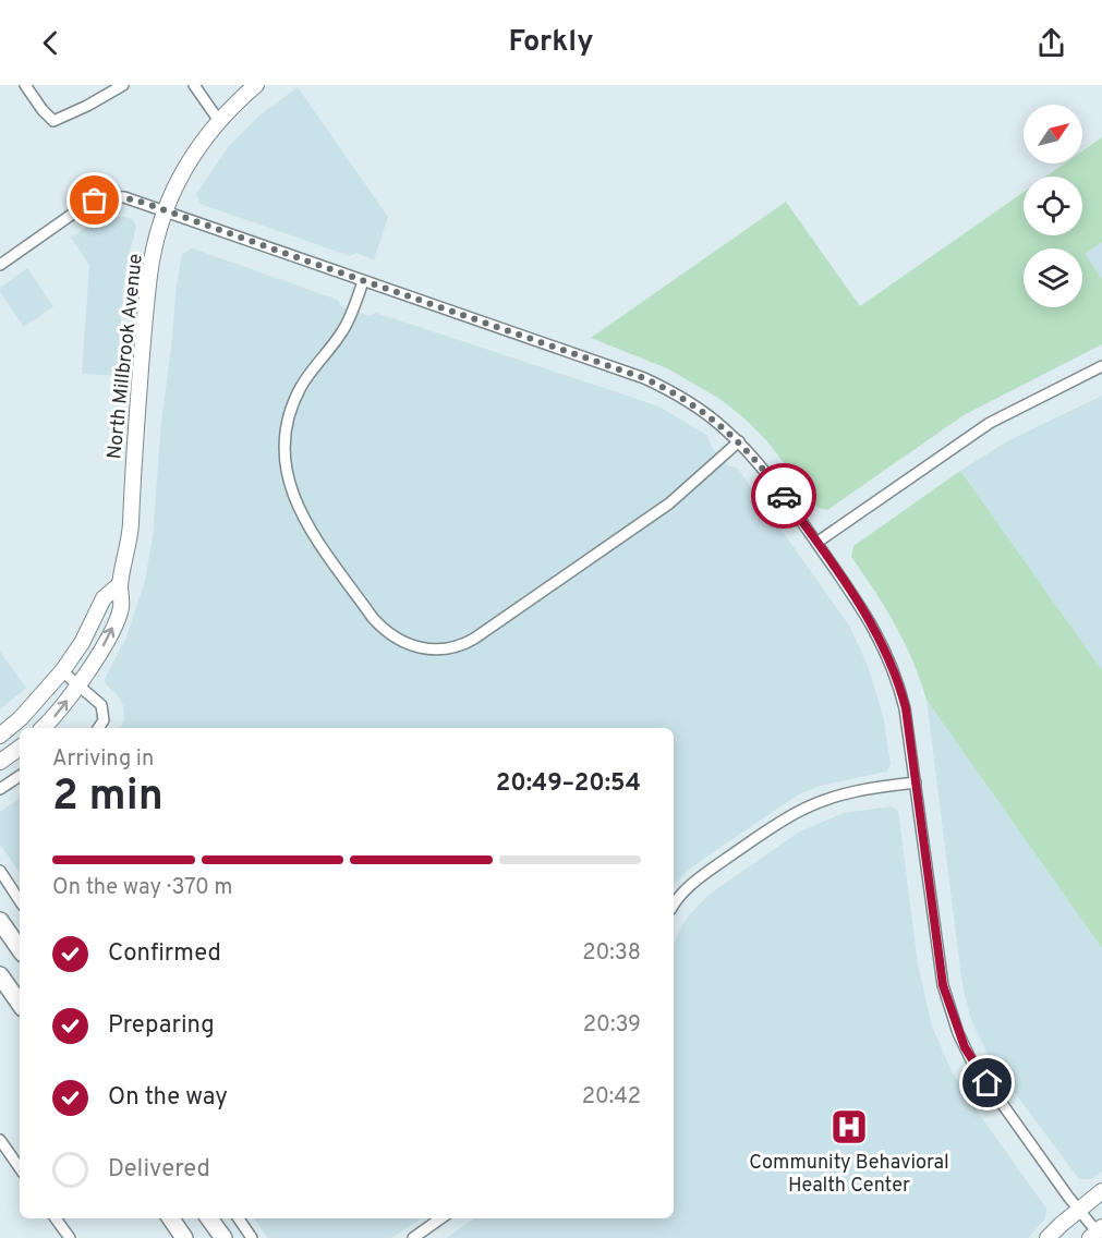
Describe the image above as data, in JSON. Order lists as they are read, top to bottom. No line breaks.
{"streets":{"street":["North Millbrook Avenue"]},"places":{"hospital":["Community Behavioral Health Center"]},"north":"top right","page":{"header":"Forkly","heading":["2 min","Arriving in","20:49–20:54"],"bar":"On the way · 370 m","list":[["Confirmed","20:38"],["Preparing","20:39"],["On the way","20:42"],"Delivered"]}}
